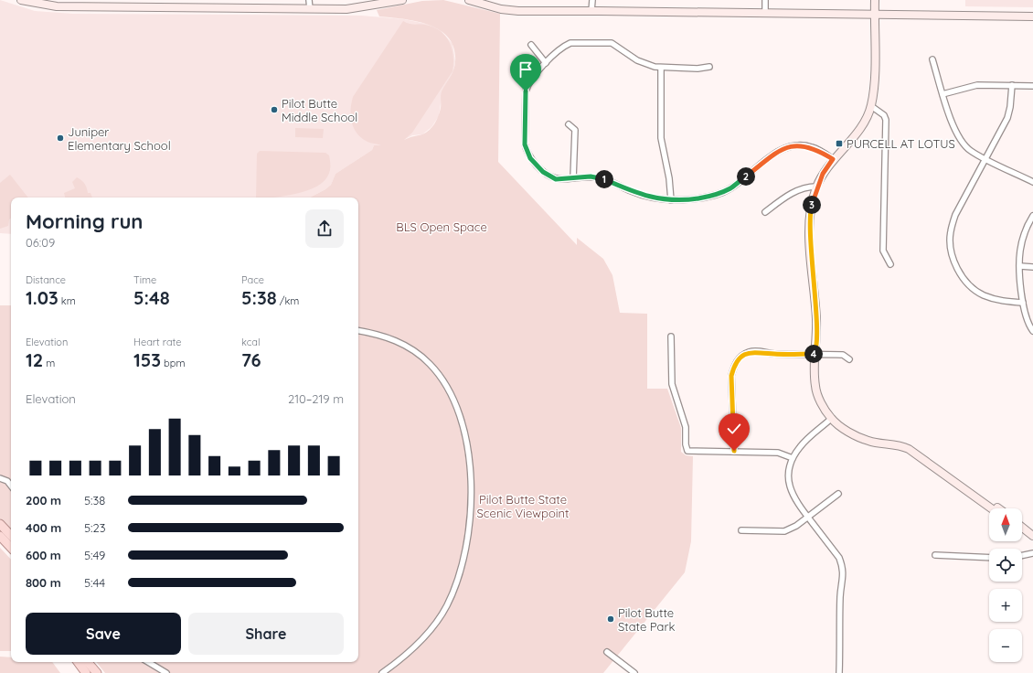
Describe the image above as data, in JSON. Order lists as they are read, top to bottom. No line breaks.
{"parks":["BLS Open Space","Pilot Butte State Scenic Viewpoint"],"places":{"other":["Pilot Butte Middle School","Juniper Elementary School","Pilot Butte State Park"],"transit":["PURCELL AT LOTUS"]},"north":"top","page":{"pins":["2","1","3","4"],"heading":["Morning run","06:09"],"stats":[["Distance","1.03 km"],["Time","5:48"],["Pace","5:38 /km"],["Elevation","12 m"],["Heart rate","153 bpm"],["kcal","76"]],"chart":["Elevation","210–219 m"],"list":[{"name":"200 m","note":"5:38"},{"name":"400 m","note":"5:23"},{"name":"600 m","note":"5:49"},{"name":"800 m","note":"5:44"}],"map_buttons":["+","−"],"buttons":["Save","Share"]}}
